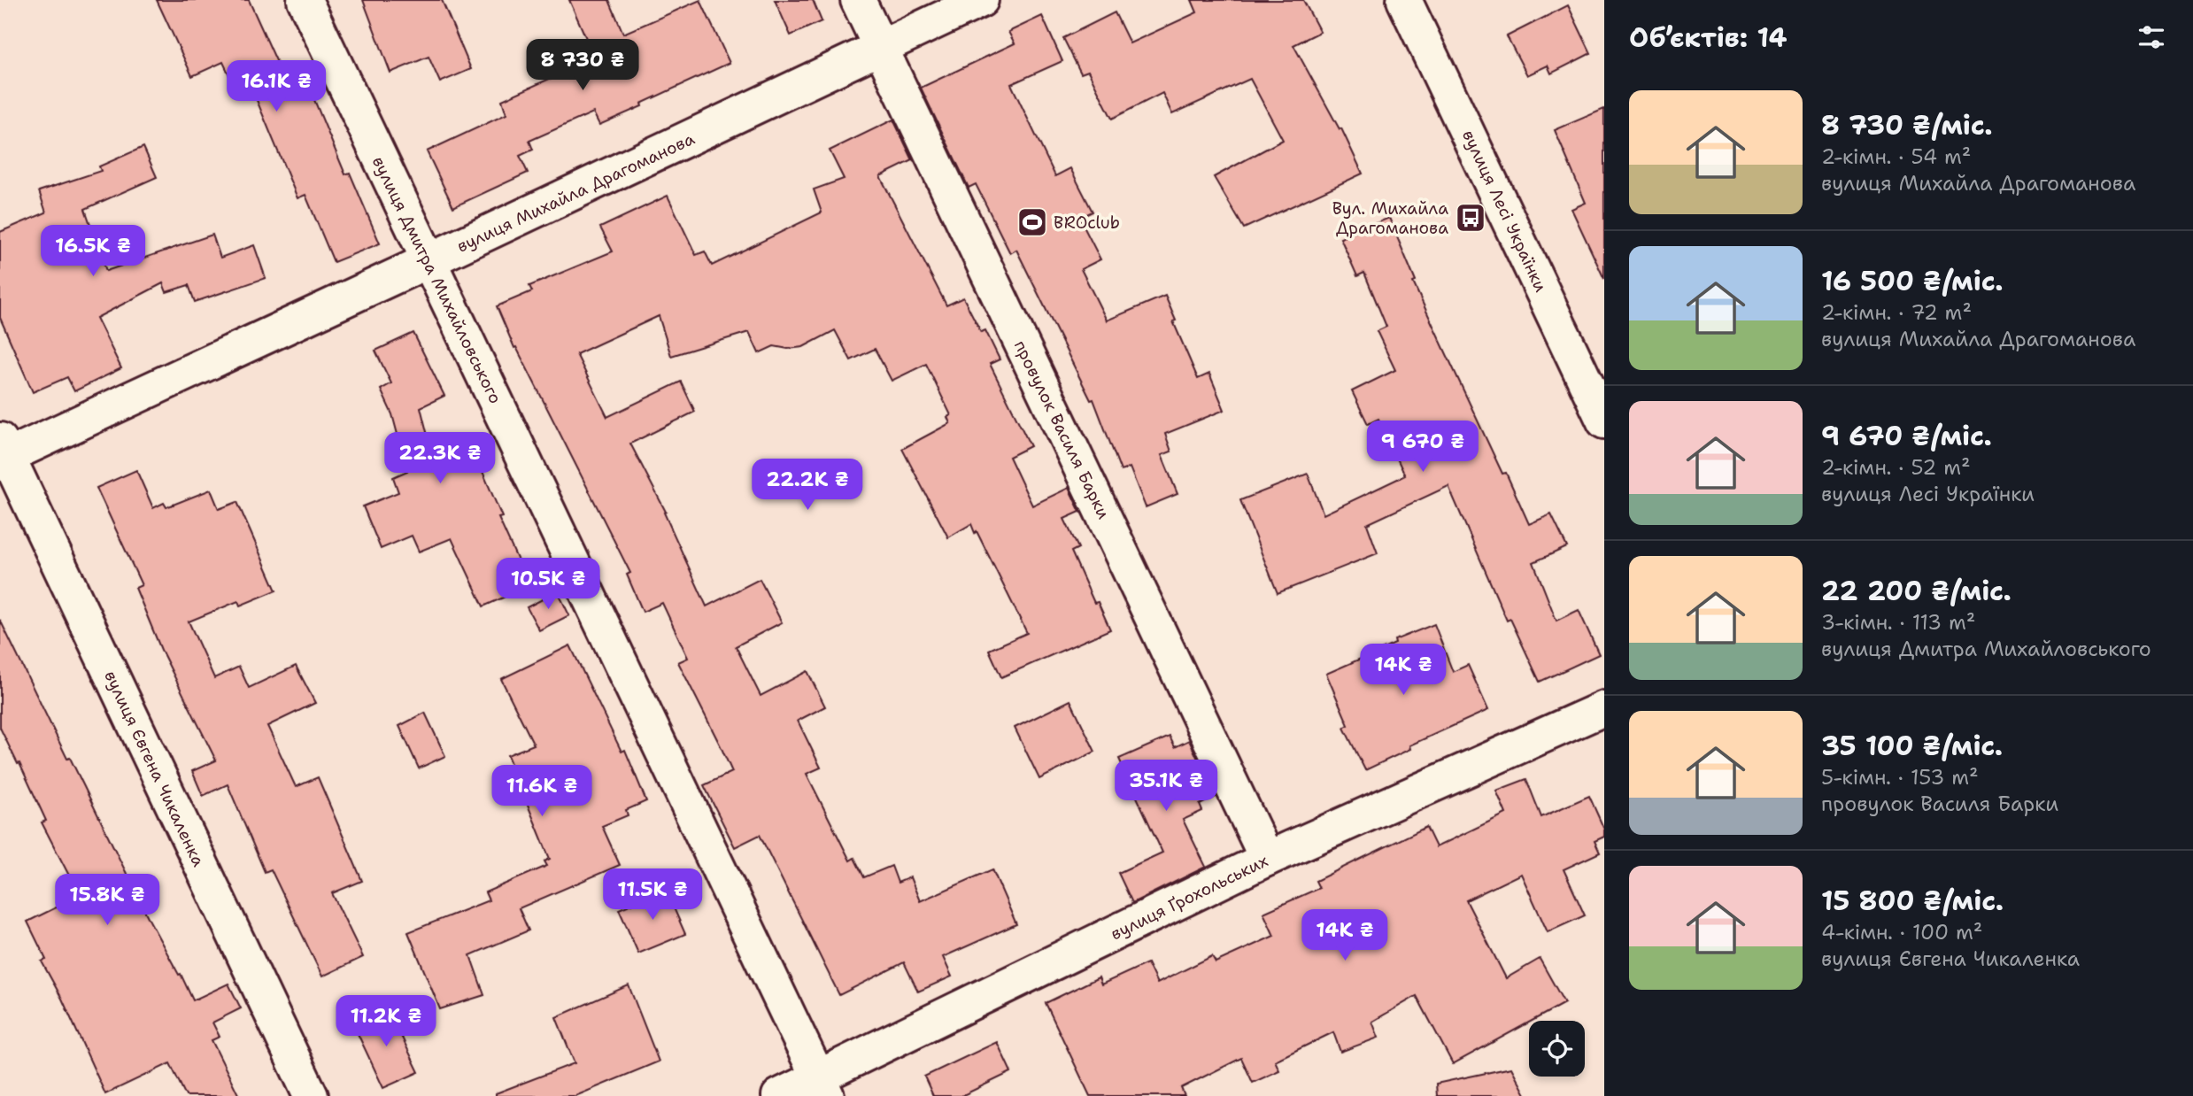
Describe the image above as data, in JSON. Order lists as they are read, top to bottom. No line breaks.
{"streets":{"street":["вулиця Михайла Драгоманова","вулиця Лесі Українки","вулиця Дмитра Михайловського","провулок Василя Барки","вулиця Євгена Чикаленка","вулиця Ґрохольських"]},"crossings":[["вулиця Михайла Драгоманова","вулиця Дмитра Михайловського"],["вулиця Михайла Драгоманова","провулок Василя Барки"],["вулиця Михайла Драгоманова","вулиця Євгена Чикаленка"],["вулиця Дмитра Михайловського","вулиця Ґрохольських"],["провулок Василя Барки","вулиця Ґрохольських"]],"places":{"bus stop":["Вул. Михайла Драгоманова"],"sports":["BROclub"]},"page":{"heading":"Об’єктів: 14","price":["8 730 ₴","16.1K ₴","16.5K ₴","9 670 ₴","22.3K ₴","22.2K ₴","10.5K ₴","14K ₴","35.1K ₴","11.6K ₴","11.5K ₴","15.8K ₴","14K ₴","11.2K ₴"],"list":[{"name":"8 730 ₴/міс.","note":"2-кімн. · 54 m² · вулиця Михайла Драгоманова"},{"name":"16 500 ₴/міс.","note":"2-кімн. · 72 m² · вулиця Михайла Драгоманова"},{"name":"9 670 ₴/міс.","note":"2-кімн. · 52 m² · вулиця Лесі Українки"},{"name":"22 200 ₴/міс.","note":"3-кімн. · 113 m² · вулиця Дмитра Михайловського"},{"name":"35 100 ₴/міс.","note":"5-кімн. · 153 m² · провулок Василя Барки"},{"name":"15 800 ₴/міс.","note":"4-кімн. · 100 m² · вулиця Євгена Чикаленка"}]}}
